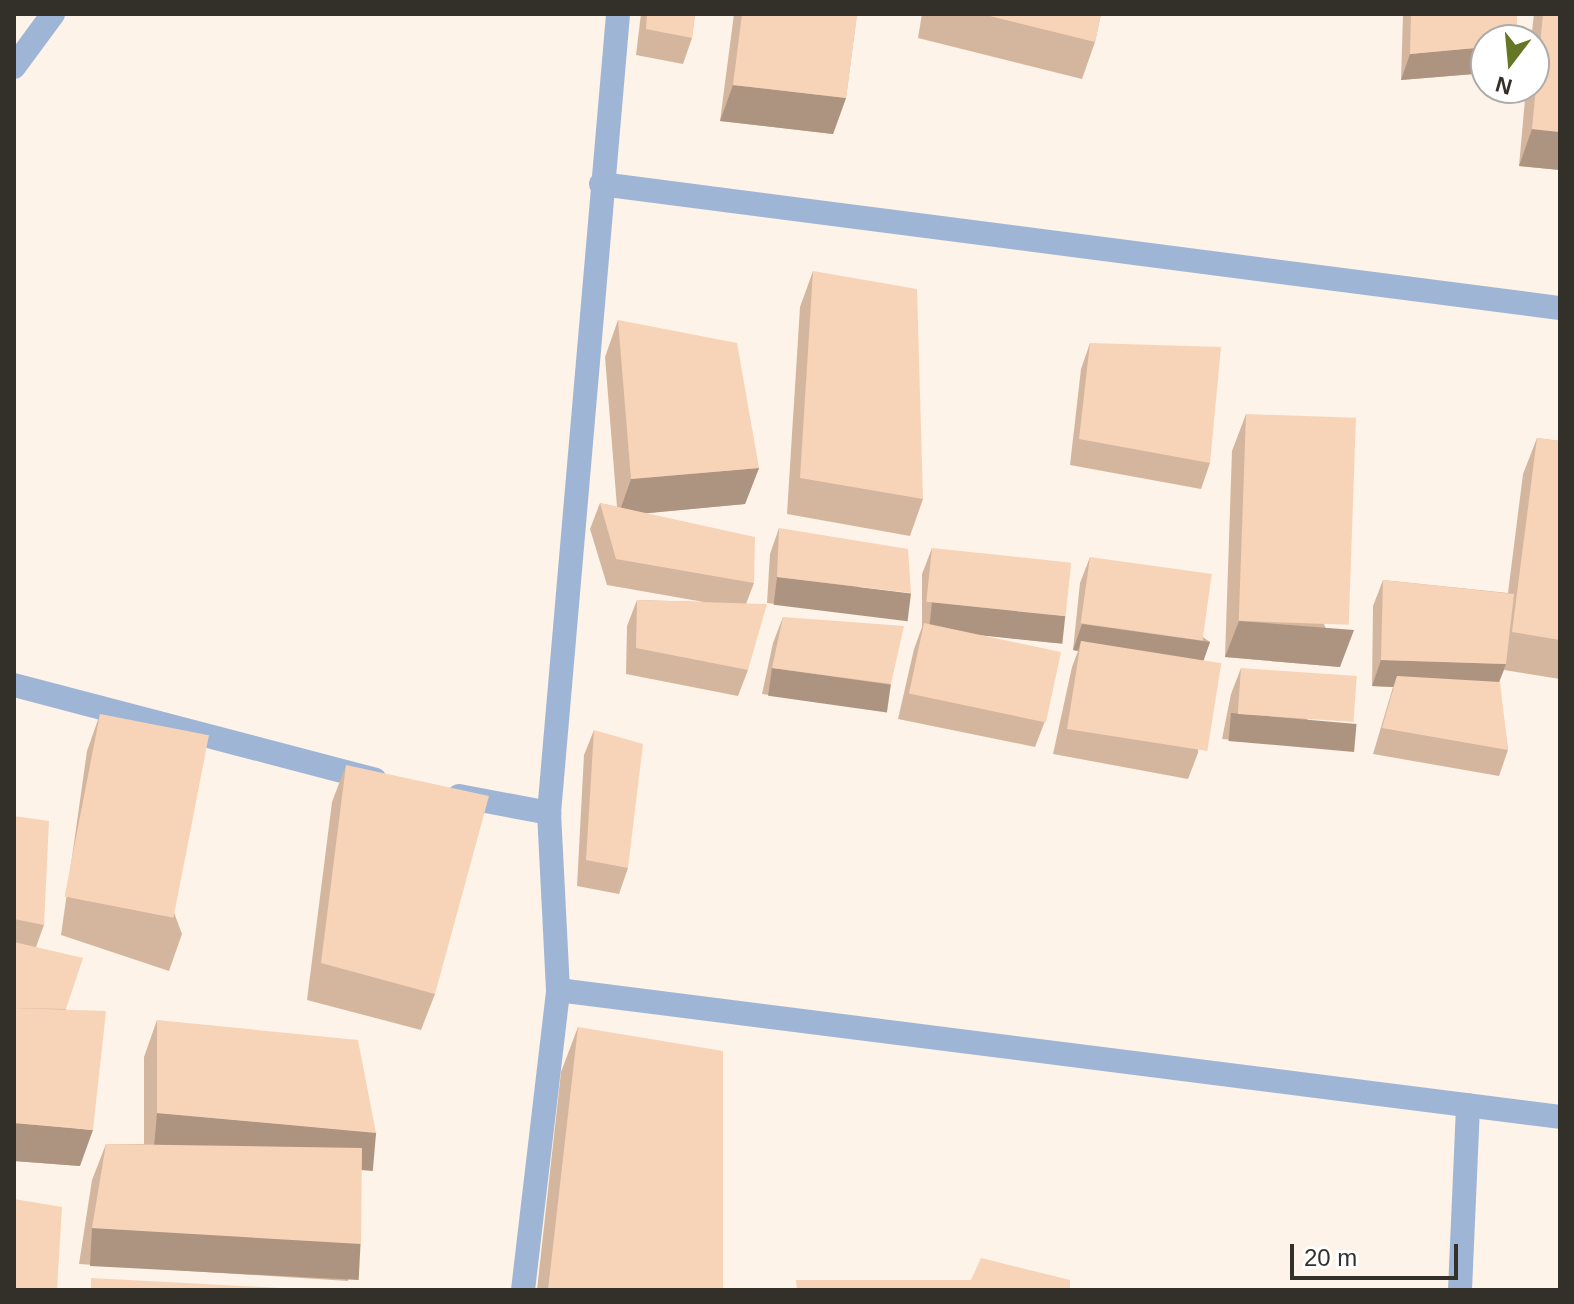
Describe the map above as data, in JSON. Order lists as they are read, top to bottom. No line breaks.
{"scale_bar":"20 m","north":"bottom"}
